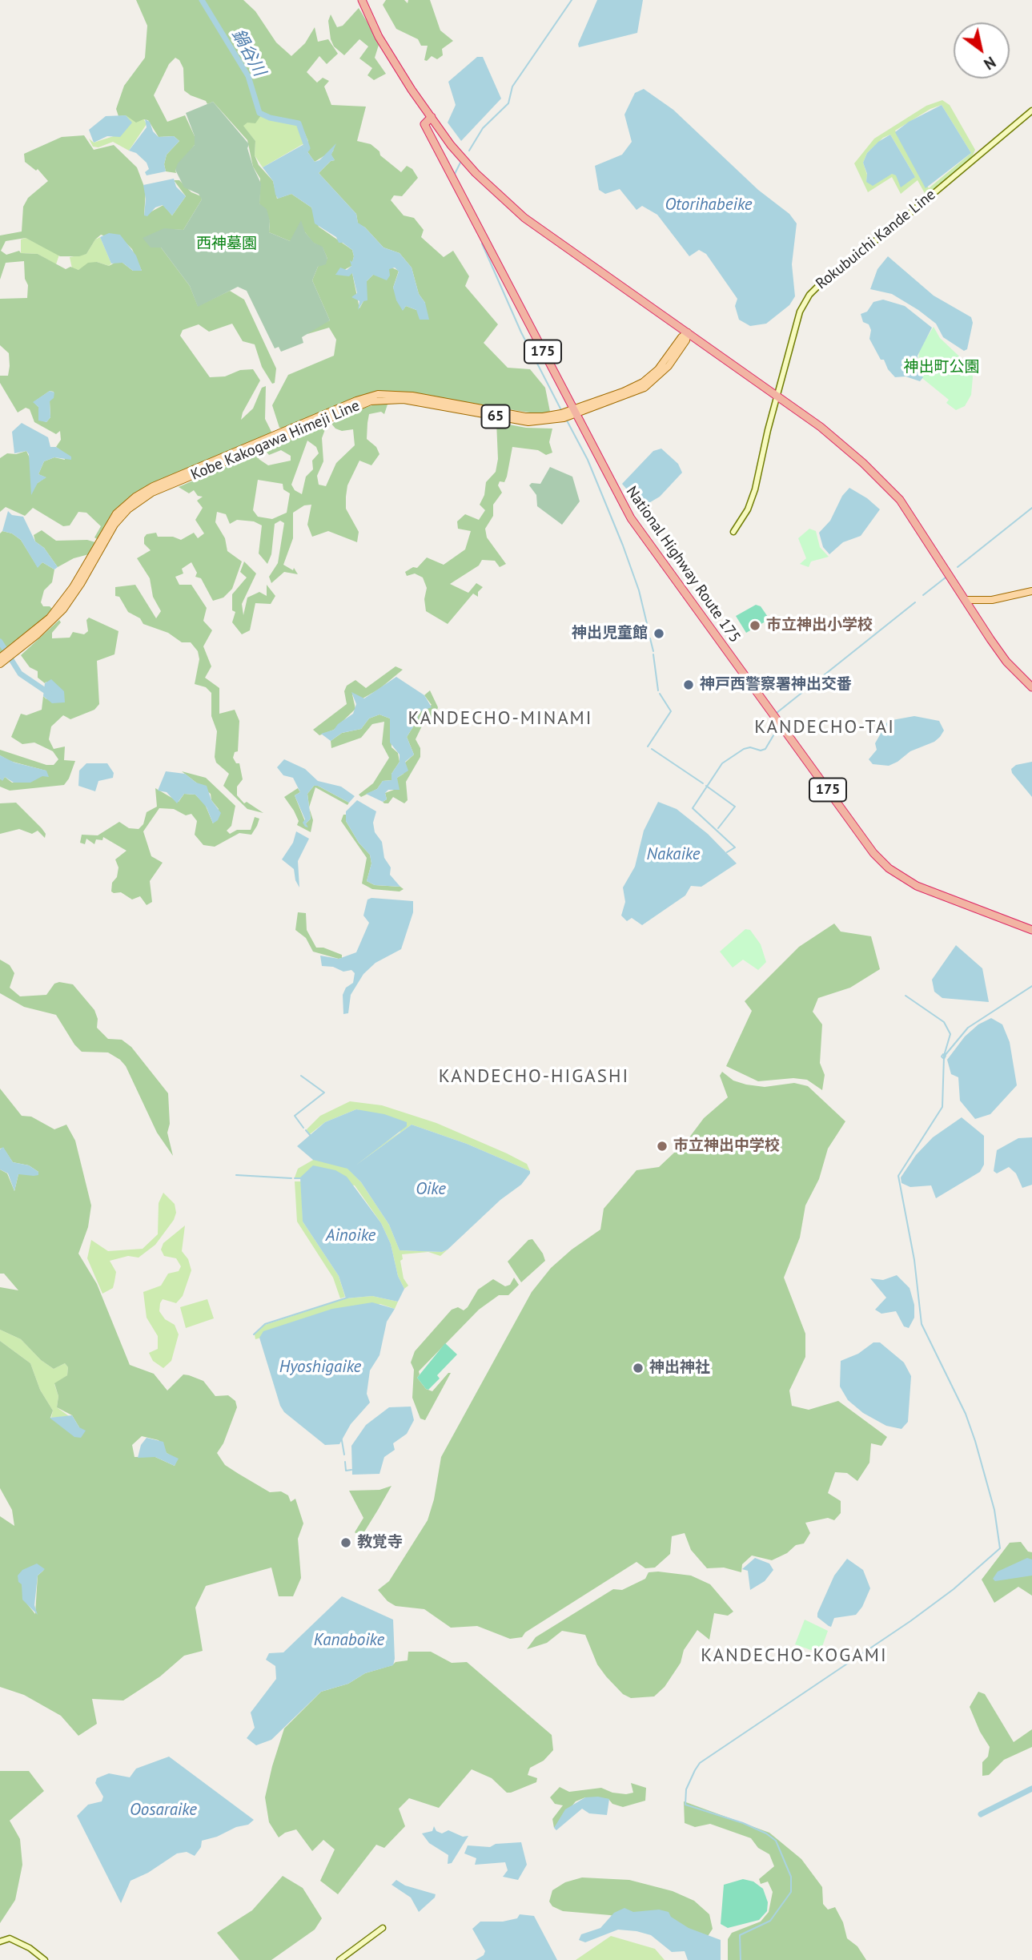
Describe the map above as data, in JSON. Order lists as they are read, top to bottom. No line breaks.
{"streets":{"highway":["175","National Highway Route 175"],"main road":["Rokubuichi Kande Line","65","Kobe Kakogawa Himeji Line"]},"crossings":[["Kobe Kakogawa Himeji Line","National Highway Route 175"]],"districts":["KANDECHO-MINAMI","KANDECHO-TAI","KANDECHO-HIGASHI","KANDECHO-KOGAMI"],"water":["鍋谷川","Otorihabeike","Nakaike","Oike","Ainoike","Hyoshigaike","Kanaboike","Oosaraike"],"parks":["西神墓園","神出町公園"],"places":["市立神出小学校","神出児童館","神戸西警察署神出交番","市立神出中学校","神出神社","教覚寺"],"north":"bottom right"}
